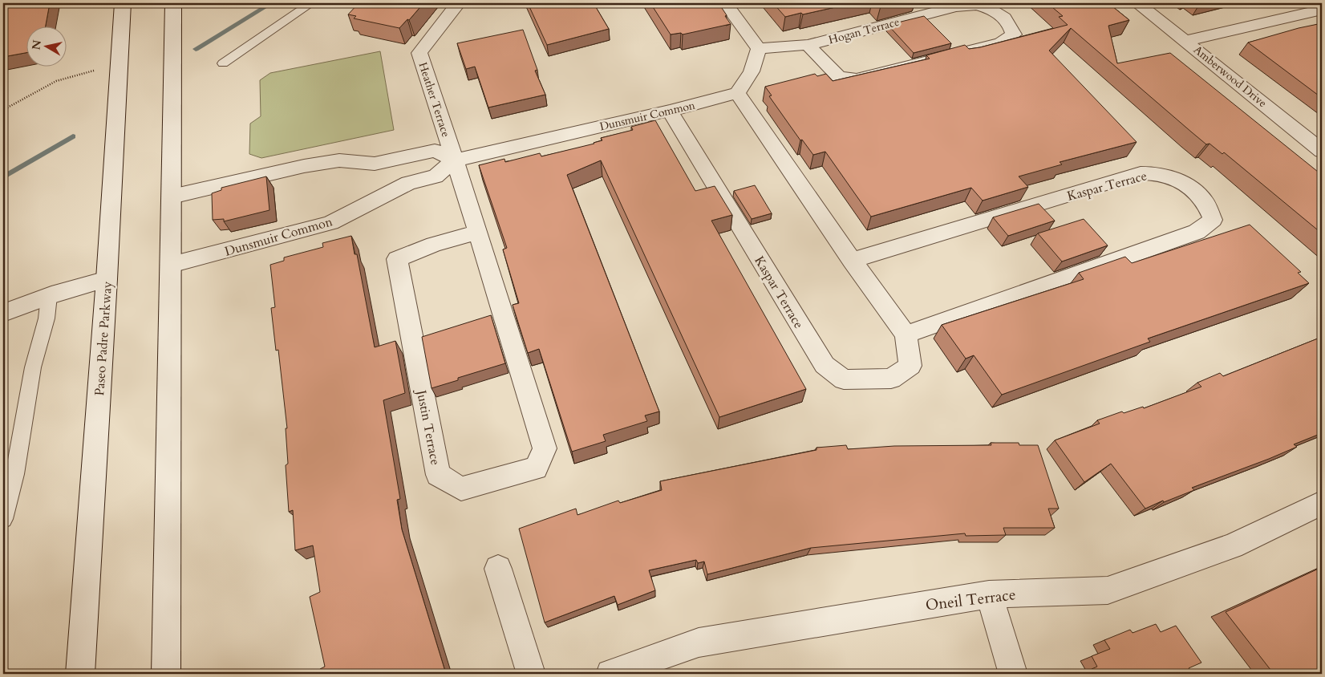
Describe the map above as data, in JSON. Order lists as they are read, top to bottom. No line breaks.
{"streets":{"street":["Hogan Terrace","Amberwood Drive","Heather Terrace","Dunsmuir Common","Kaspar Terrace","Paseo Padre Parkway","Justin Terrace","Oneil Terrace"]},"crossings":[["Heather Terrace","Dunsmuir Common"],["Heather Terrace","Justin Terrace"],["Dunsmuir Common","Kaspar Terrace"],["Dunsmuir Common","Justin Terrace"]],"north":"left"}
